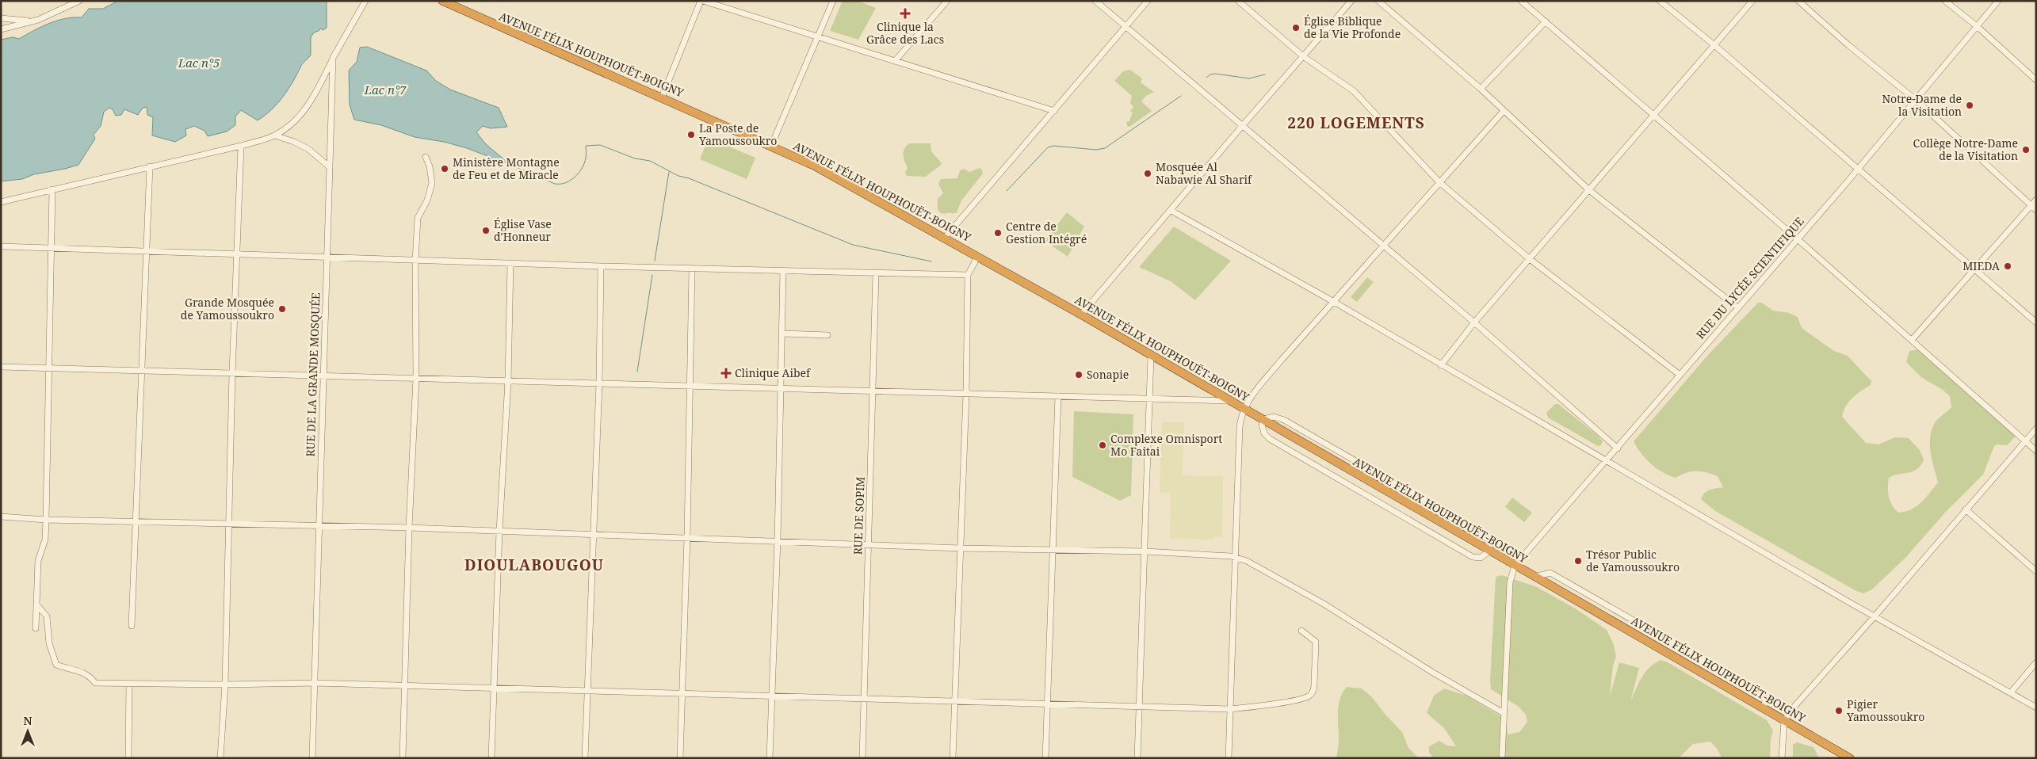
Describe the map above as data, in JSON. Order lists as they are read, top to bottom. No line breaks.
{"streets":{"highway":["AVENUE FÉLIX HOUPHOUËT-BOIGNY"],"street":["RUE DU LYCÉE SCIENTIFIQUE","RUE DE LA GRANDE MOSQUÉE","RUE DE SOPIM"]},"crossings":[["AVENUE FÉLIX HOUPHOUËT-BOIGNY","RUE DU LYCÉE SCIENTIFIQUE"]],"districts":["220 LOGEMENTS","DIOULABOUGOU"],"water":["Lac n°5","Lac n°7"],"places":{"health":["Clinique la Grâce des Lacs","Clinique Aibef"],"other":["Église Biblique de la Vie Profonde","Notre-Dame de la Visitation","La Poste de Yamoussoukro","Collège Notre-Dame de la Visitation","Ministère Montagne de Feu et de Miracle","Mosquée Al Nabawie Al Sharif","Église Vase d'Honneur","Centre de Gestion Intégré","MIEDA","Grande Mosquée de Yamoussoukro","Sonapie","Complexe Omnisport Mo Faitai","Trésor Public de Yamoussoukro","Pigier Yamoussoukro"]},"north":"top"}
